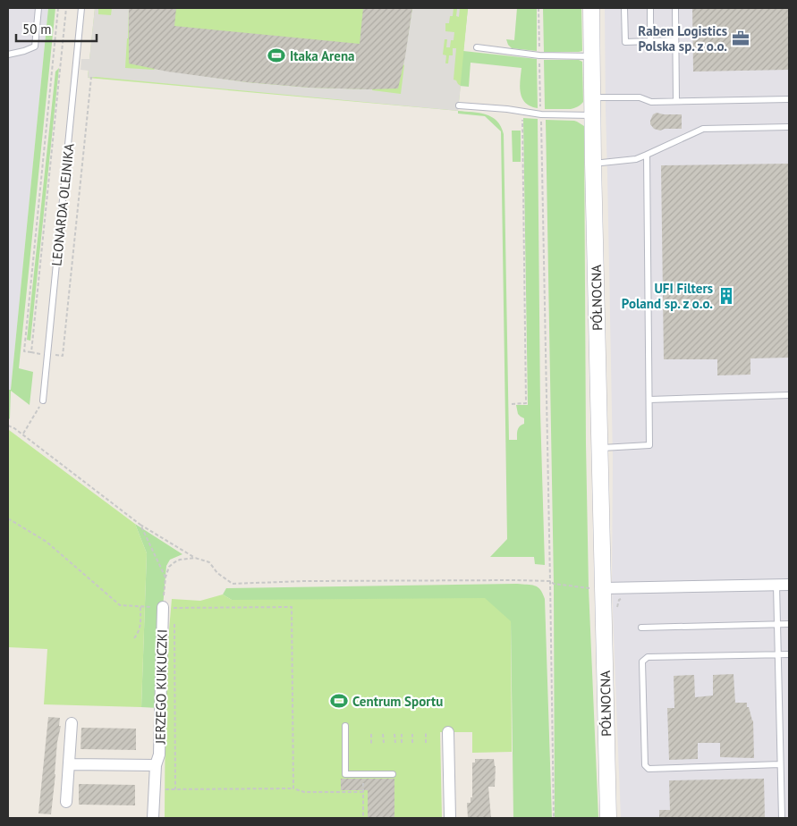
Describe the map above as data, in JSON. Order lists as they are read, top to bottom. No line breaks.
{"streets":{"street":["PÓŁNOCNA","JERZEGO KUKUCZKI"],"lane":["LEONARDA OLEJNIKA"]},"places":{"office":["Raben Logistics Polska sp. z o.o."],"sports":["Itaka Arena","Centrum Sportu"],"building":["UFI Filters Poland sp. z o.o."]},"scale_bar":"50 m"}
